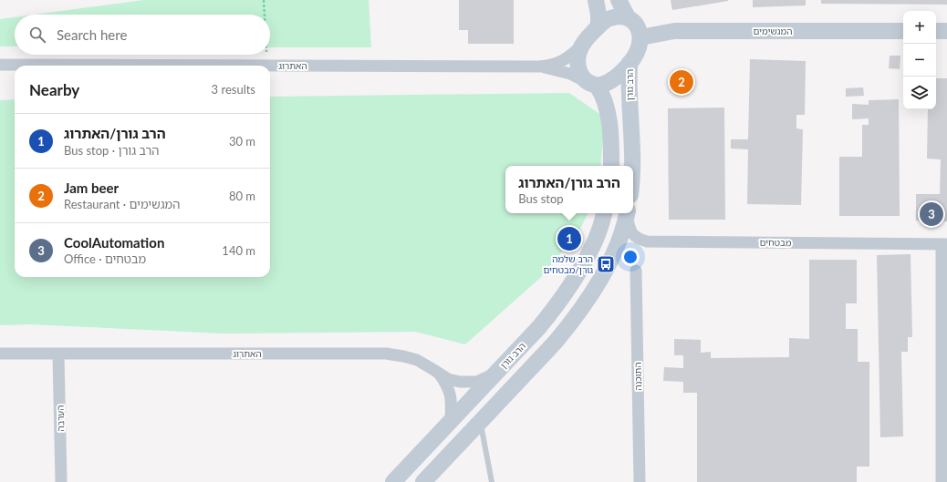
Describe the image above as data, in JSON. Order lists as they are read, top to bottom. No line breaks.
{"streets":{"street":["המגשימים","האתרוג","הרב גורן","מבטחים","התוכנה","הערבה"]},"crossings":[["המגשימים","האתרוג"],["המגשימים","הרב גורן"],["האתרוג","הרב גורן"],["האתרוג","הערבה"]],"places":{"bus stop":["הרב שלמה גורן/מבטחים"]},"page":{"map_buttons":["+","−"],"search":"Search here","heading":["Nearby","3 results"],"pins":["2","3","1"],"list":[{"mark":"1","name":"הרב גורן/האתרוג","note":"Bus stop · הרב גורן","value":"30 m"},{"mark":"2","name":"Jam beer","note":"Restaurant · המגשימים","value":"80 m"},{"mark":"3","name":"CoolAutomation","note":"Office · מבטחים","value":"140 m"}],"popup":["הרב גורן/האתרוג","Bus stop"]}}
